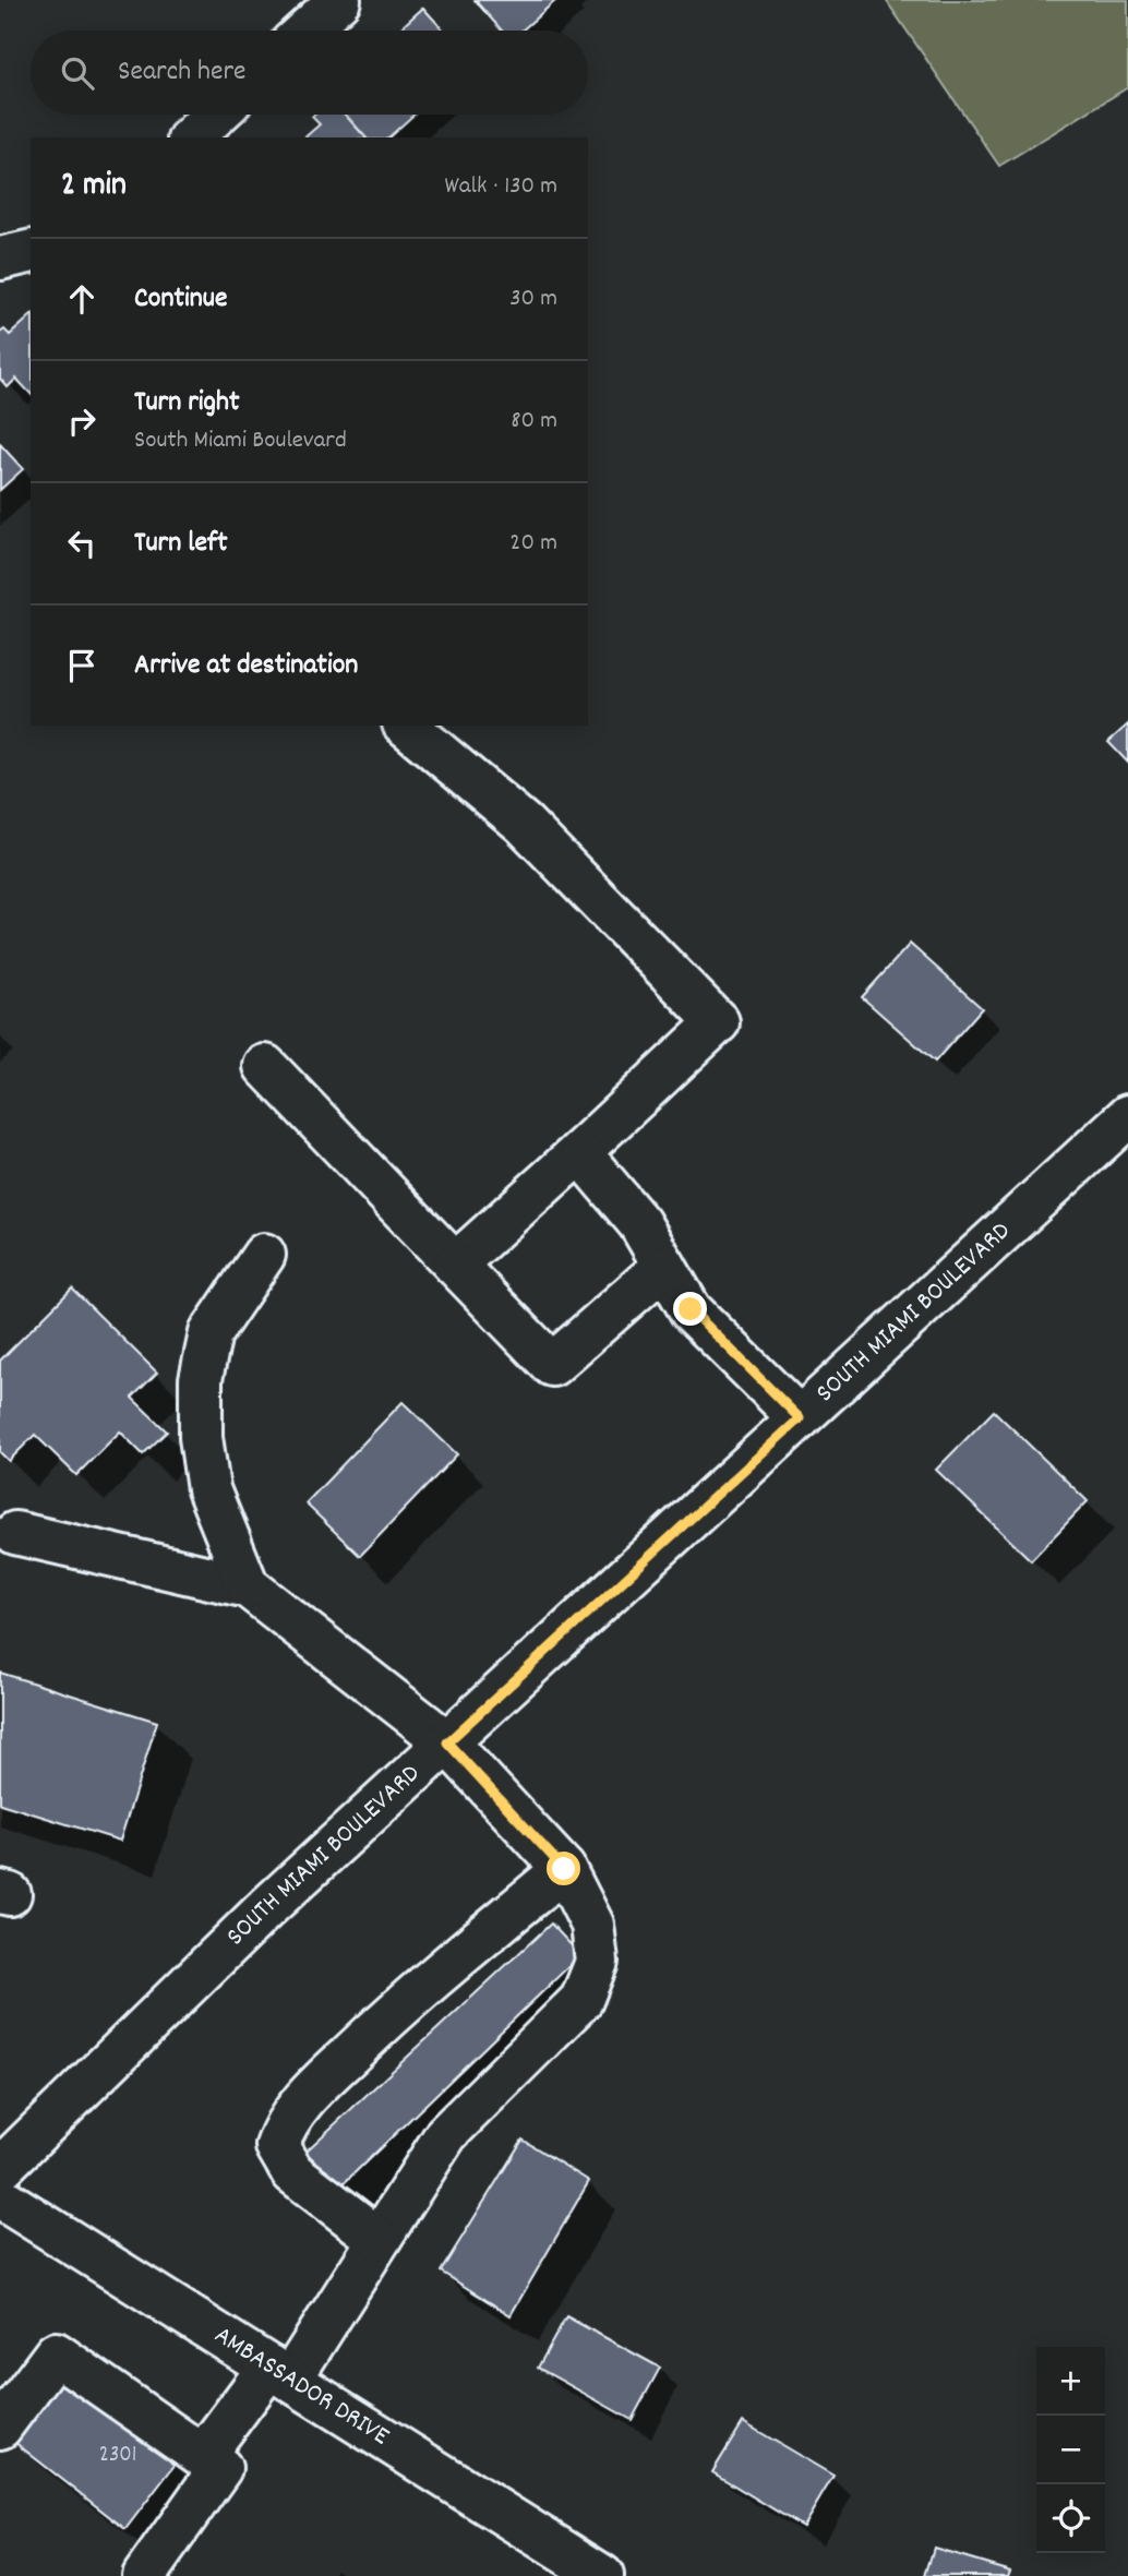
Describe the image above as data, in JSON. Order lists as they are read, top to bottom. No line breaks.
{"streets":{"main road":["SOUTH MIAMI BOULEVARD","AMBASSADOR DRIVE"]},"house_numbers":["2301"],"page":{"search":"Search here","heading":["2 min","Walk · 130 m"],"list":[["Continue","30 m"],["Turn right","South Miami Boulevard","80 m"],["Turn left","20 m"],"Arrive at destination"],"map_buttons":["+","−"]}}
